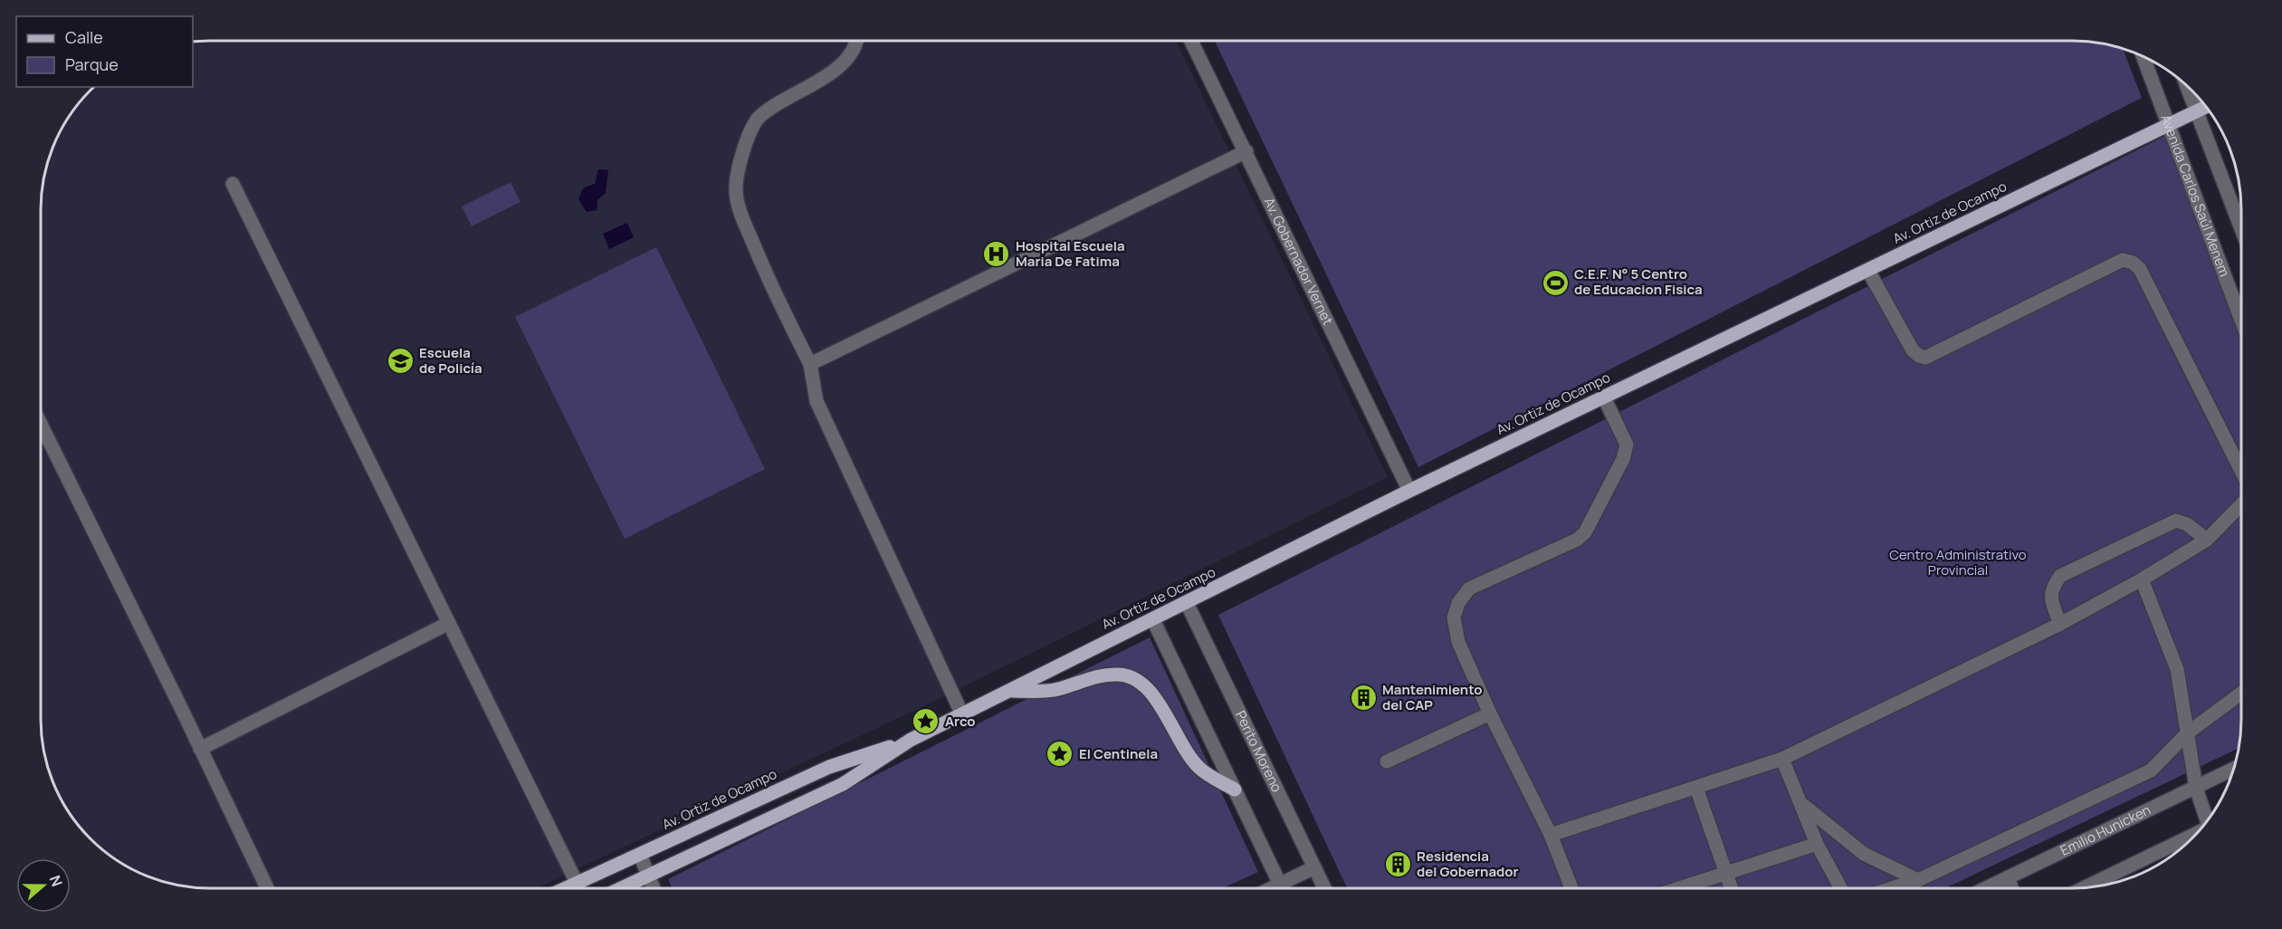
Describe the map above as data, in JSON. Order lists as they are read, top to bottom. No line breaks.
{"streets":{"main road":["Av. Ortiz de Ocampo"],"street":["Avenida Carlos Saúl Menem","Av. Gobernador Vernet","Perito Moreno","Emilio Hunicken"]},"crossings":[["Avenida Carlos Saúl Menem","Av. Ortiz de Ocampo"],["Av. Ortiz de Ocampo","Av. Gobernador Vernet"],["Av. Ortiz de Ocampo","Perito Moreno"]],"parks":["Centro Administrativo Provincial"],"places":{"hospital":["Hospital Escuela Maria De Fatima"],"sports":["C.E.F. N° 5 Centro de Educacion Fisica"],"school or university":["Escuela de Policía"],"building":["Mantenimiento del CAP","Residencia del Gobernador"],"place":["Arco","El Centinela"]},"legend":["Calle","Parque"],"north":"right"}
